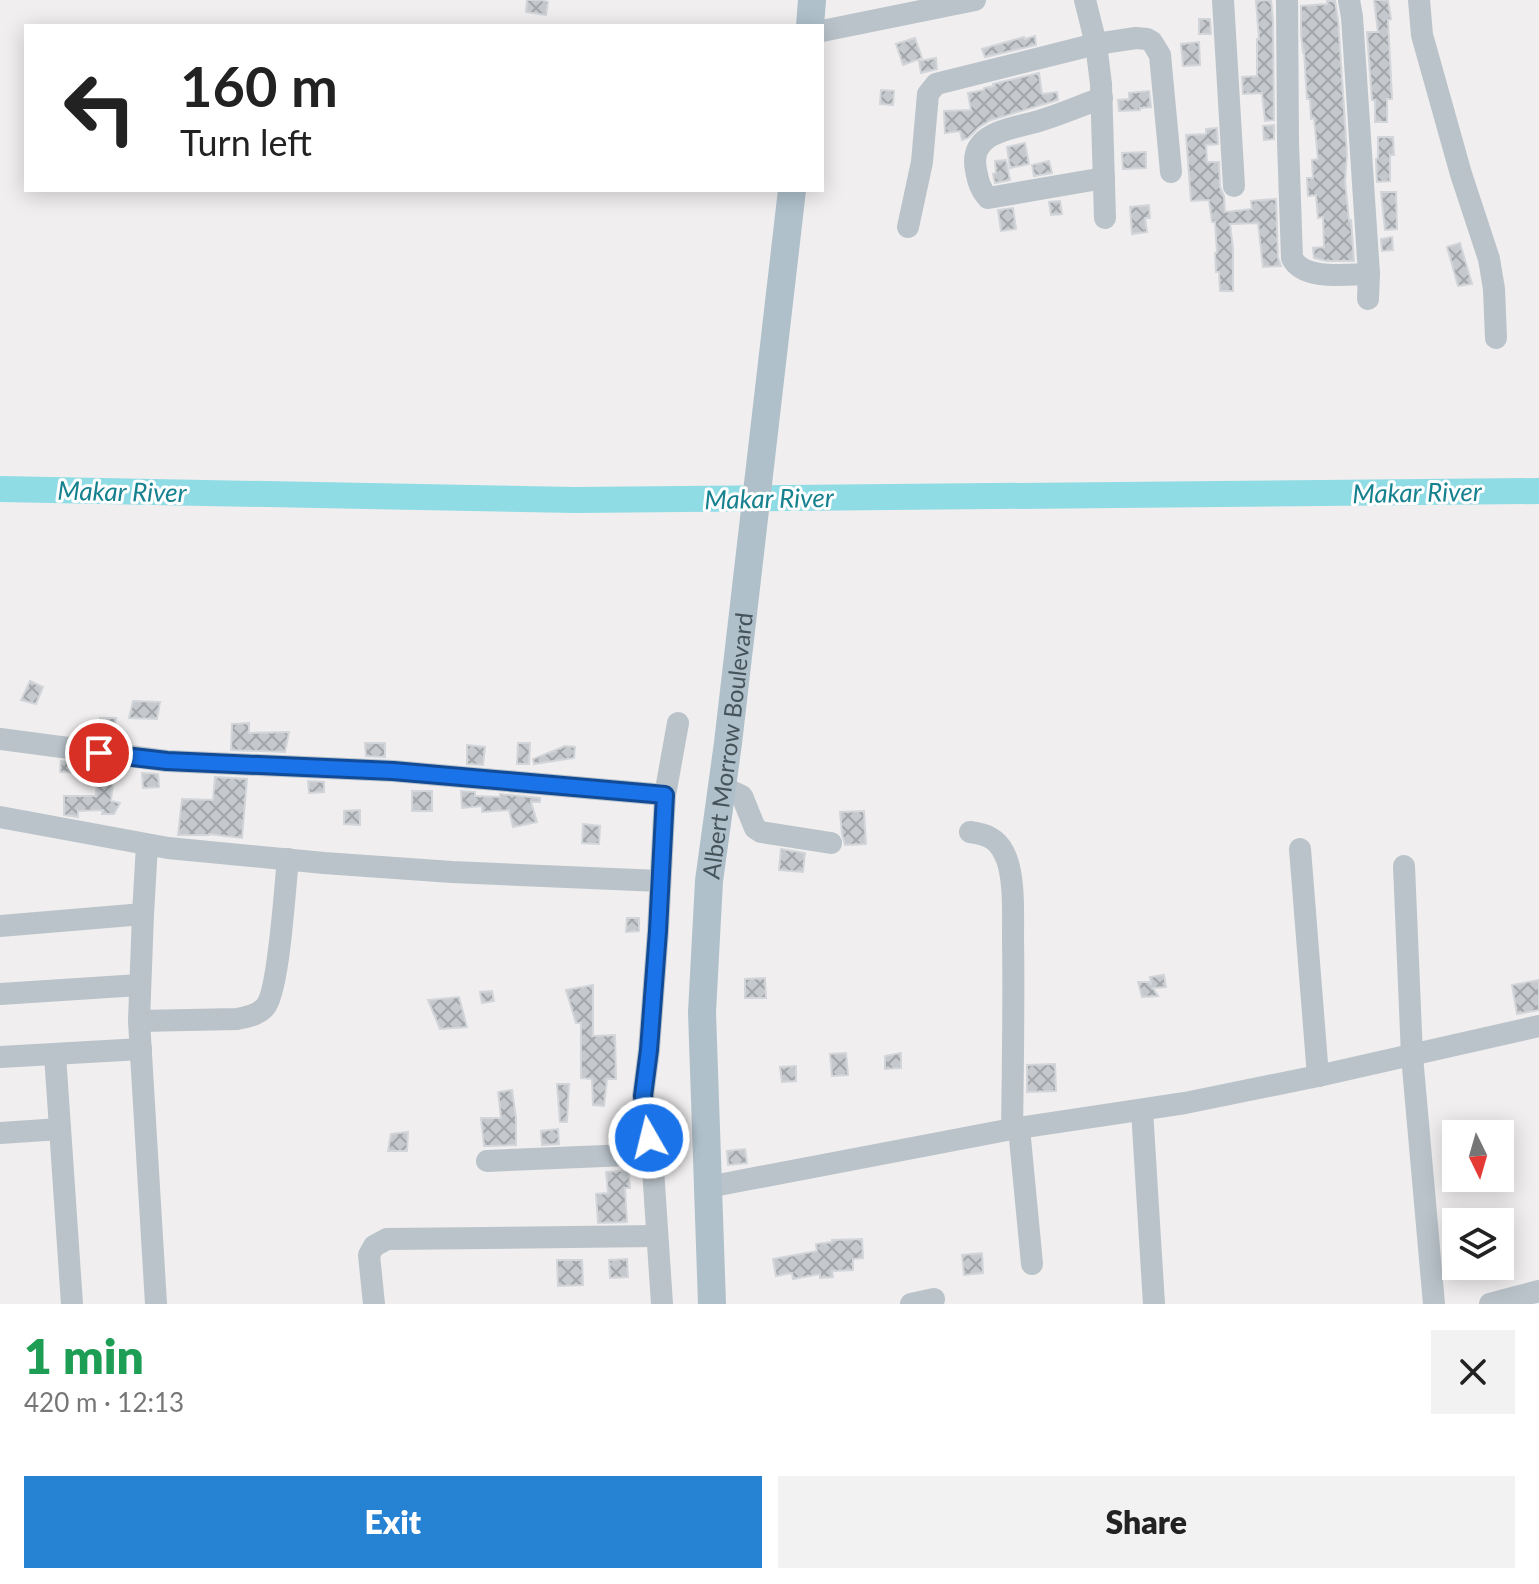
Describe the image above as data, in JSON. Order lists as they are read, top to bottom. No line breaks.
{"streets":{"main road":["Albert Morrow Boulevard"]},"water":["Makar River"],"north":"bottom","page":{"turn":["160 m","Turn left"],"heading":["1 min","420 m · 12:13"],"buttons":["Exit","Share"]}}
